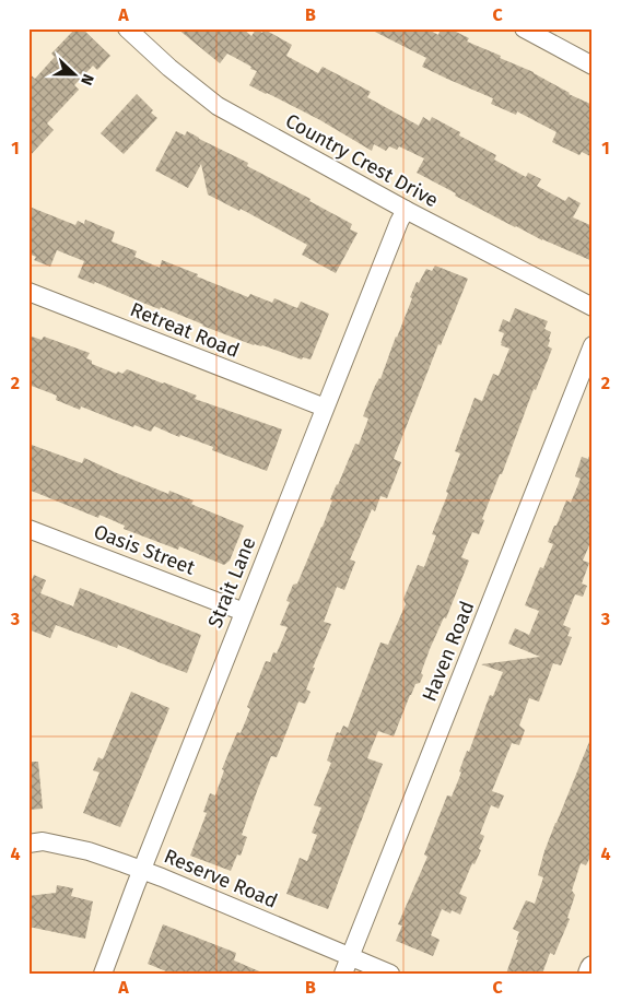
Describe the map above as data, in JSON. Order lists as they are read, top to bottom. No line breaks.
{"streets":{"street":["Country Crest Drive","Retreat Road","Oasis Street","Strait Lane","Haven Road","Reserve Road"]},"crossings":[["Country Crest Drive","Strait Lane"],["Retreat Road","Strait Lane"],["Oasis Street","Strait Lane"],["Strait Lane","Reserve Road"],["Haven Road","Reserve Road"]],"north":"right","grid":{"columns":["A","B","C"],"rows":["1","2","3","4"]}}
